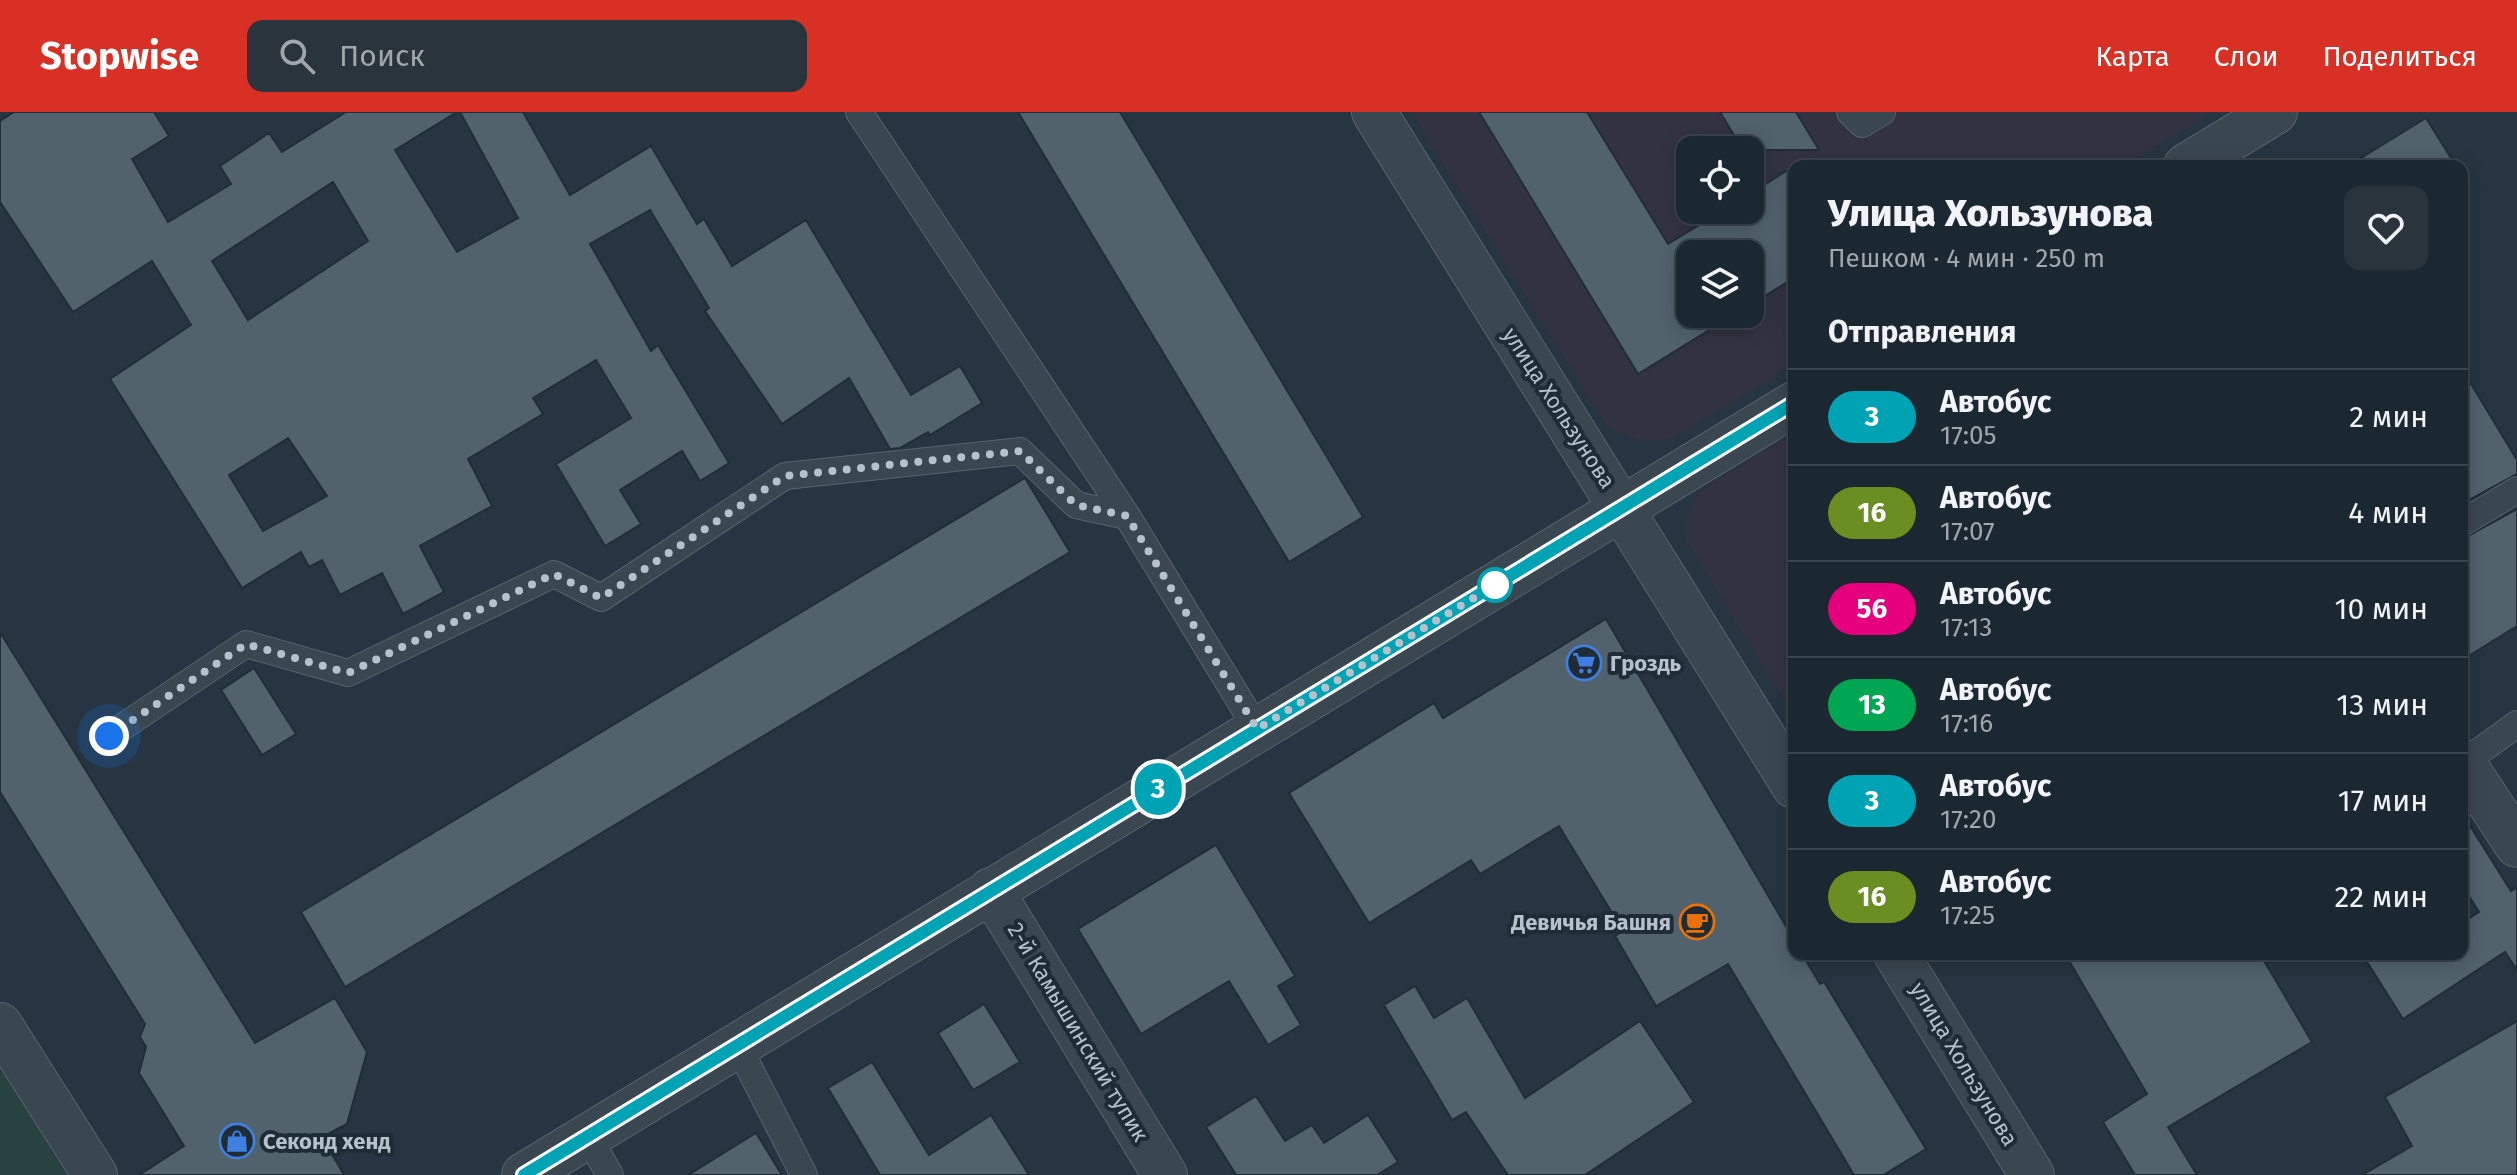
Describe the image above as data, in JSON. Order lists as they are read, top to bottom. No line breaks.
{"streets":{"street":["улица Хользунова","2-й Камышинский тупик"]},"places":{"supermarket":["Гроздь"],"cafe":["Девичья Башня"],"shop":["Секонд хенд"]},"lines":["bus line 3"],"page":{"header":"Stopwise","search":"Поиск","nav":["Карта","Слои","Поделиться"],"on_map":"3","heading":[["Улица Хользунова","Пешком · 4 мин · 250 m"],"Отправления"],"list":[{"mark":"3","name":"Автобус","note":"17:05","value":"2 мин"},{"mark":"16","name":"Автобус","note":"17:07","value":"4 мин"},{"mark":"56","name":"Автобус","note":"17:13","value":"10 мин"},{"mark":"13","name":"Автобус","note":"17:16","value":"13 мин"},{"mark":"3","name":"Автобус","note":"17:20","value":"17 мин"},{"mark":"16","name":"Автобус","note":"17:25","value":"22 мин"}]}}
